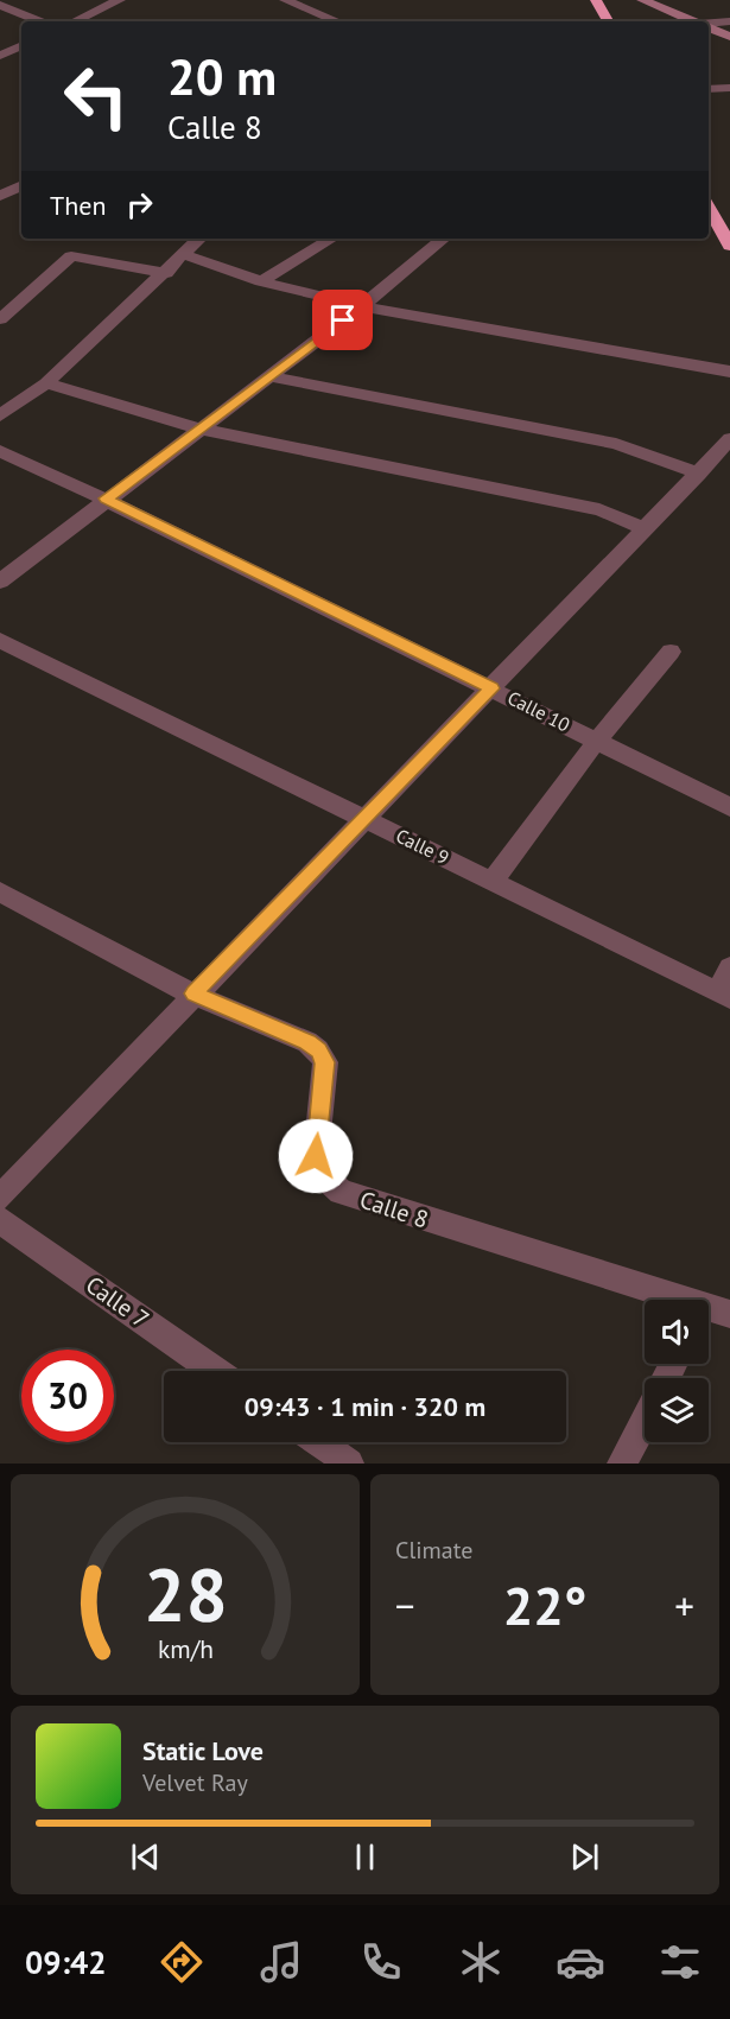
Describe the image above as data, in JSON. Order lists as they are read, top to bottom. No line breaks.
{"streets":{"street":["Calle 10","Calle 9","Calle 8","Calle 7"]},"page":{"turn":["20 m","Calle 8"],"then":"Then","limit":"30","trip":"09:43 · 1 min · 320 m","tile":"Climate","heat":["−","22°","+"],"song":["Static Love","Velvet Ray"],"tabs":"09:42","gauge":["28","km/h"]}}
